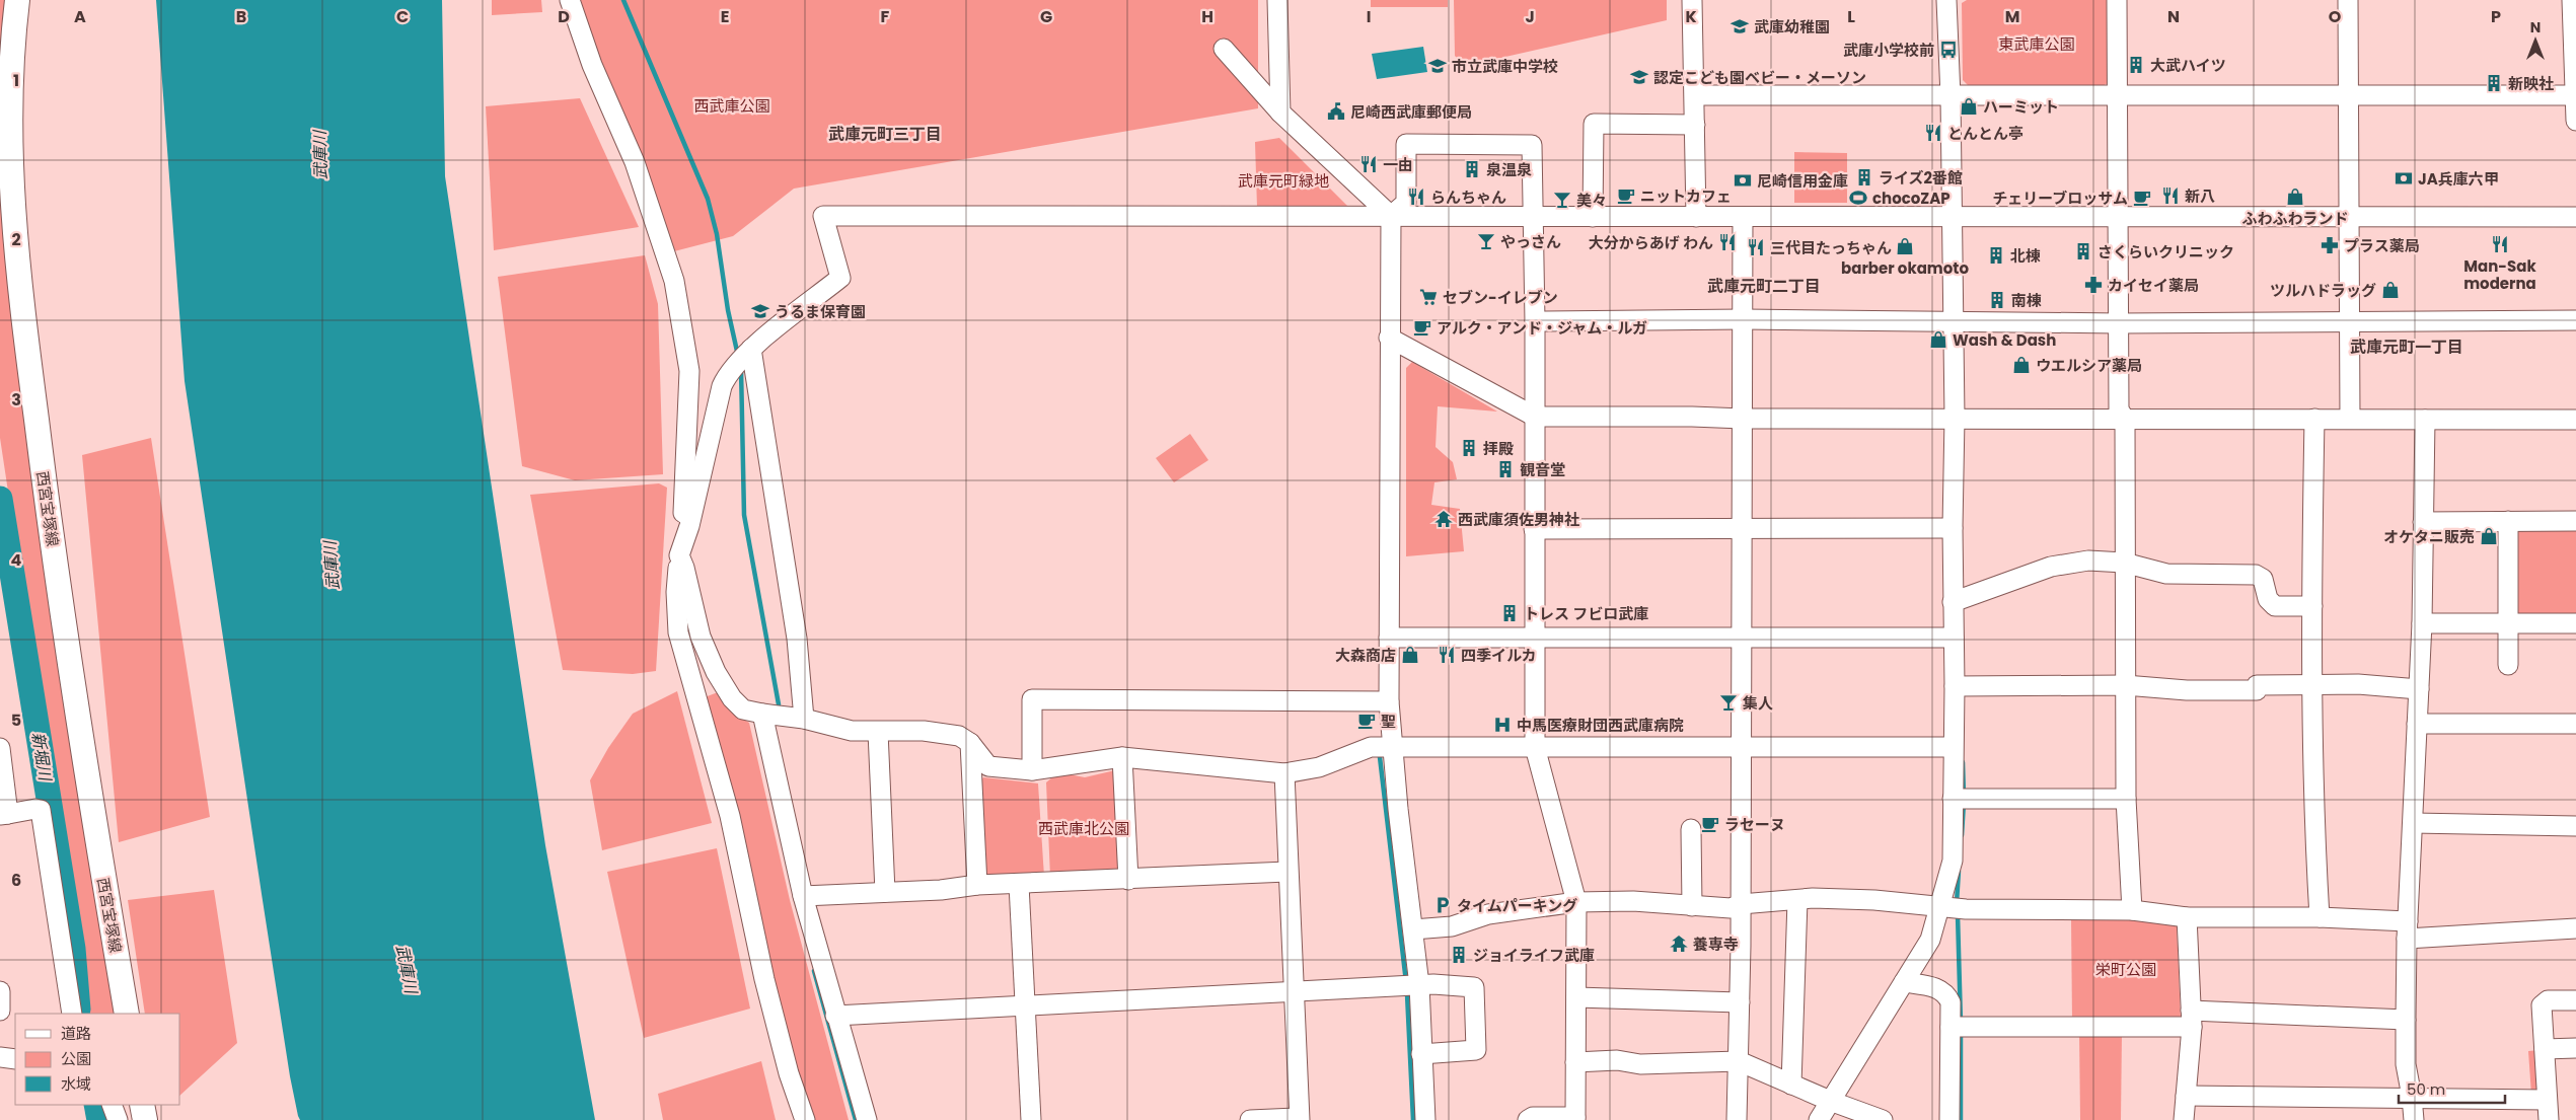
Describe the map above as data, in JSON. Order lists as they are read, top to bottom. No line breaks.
{"streets":{"main road":["西宮宝塚線"]},"districts":["武庫元町三丁目","武庫元町二丁目","武庫元町一丁目"],"water":["武庫川","新堀川"],"parks":["東武庫公園","西武庫公園","武庫元町緑地","西武庫北公園","栄町公園"],"places":{"school or university":["武庫幼稚園","市立武庫中学校","認定こども園ベビー・メーソン","うるま保育園"],"bus stop":["武庫小学校前"],"building":["大武ハイツ","新映社","泉温泉","ライズ2番館","さくらいクリニック","北棟","南棟","拝殿","観音堂","トレス フビロ武庫","ジョイライフ武庫"],"shop":["ハーミット","ふわふわランド","barber okamoto","ツルハドラッグ","Wash & Dash","ウエルシア薬局","オケタニ販売","大森商店"],"public building":["尼崎西武庫郵便局"],"restaurant":["とんとん亭","一由","新八","らんちゃん","大分からあげ わん","Man-Sak moderna","三代目たっちゃん","四季イルカ"],"bank":["JA兵庫六甲","尼崎信用金庫"],"cafe":["ニットカフェ","チェリーブロッサム","アルク・アンド・ジャム・ルガ","聖","ラセーヌ"],"sports":["chocoZAP"],"bar":["美々","やっさん","集人"],"pharmacy":["プラス薬局","カイセイ薬局"],"supermarket":["セブン-イレブン"],"temple":["西武庫須佐男神社","養専寺"],"hospital":["中馬医療財団西武庫病院"],"parking":["タイムパーキング"]},"legend":["道路","公園","水域"],"scale_bar":"50 m","north":"top","grid":{"columns":["A","B","C","D","E","F","G","H","I","J","K","L","M","N","O","P"],"rows":["1","2","3","4","5","6"]}}
